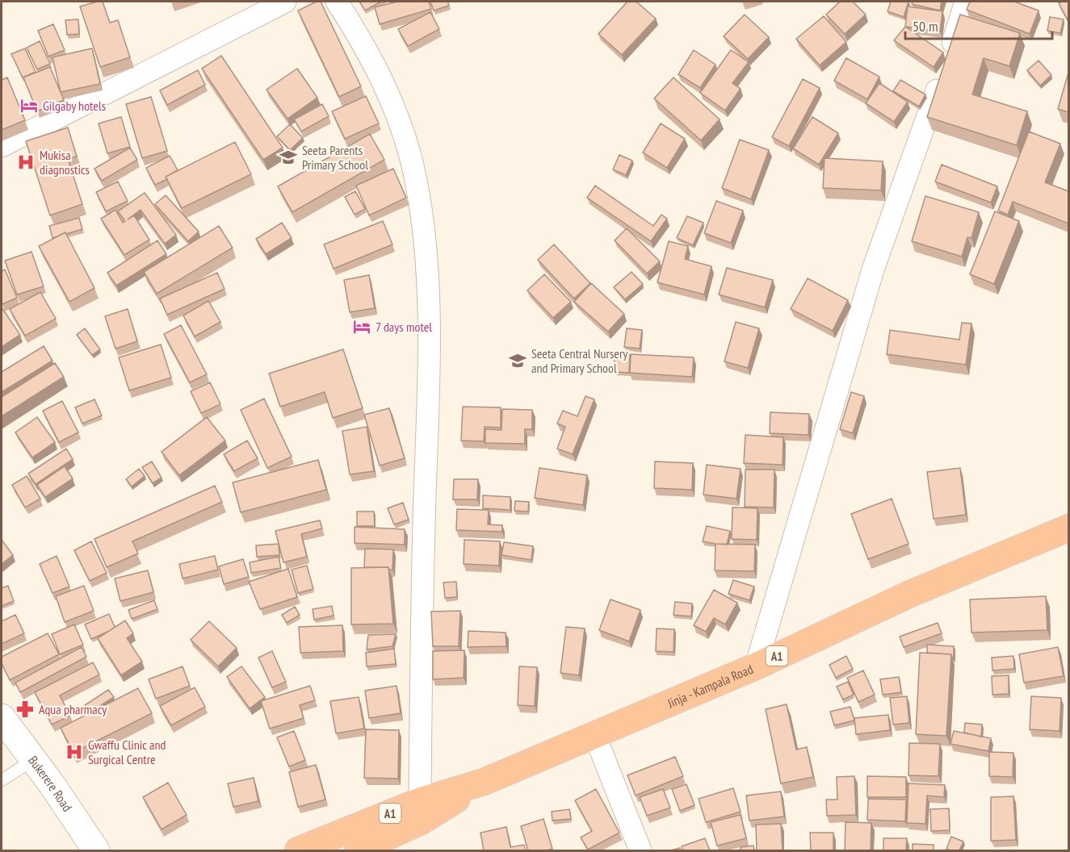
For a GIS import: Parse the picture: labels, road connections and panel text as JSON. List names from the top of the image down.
{
  "streets": {
    "highway": ["A1", "Jinja - Kampala Road"],
    "main road": ["Bukerere Road"]
  },
  "places": {
    "hotel": ["Gilgaby hotels", "7 days motel"],
    "school or university": ["Seeta Parents Primary School", "Seeta Central Nursery and Primary School"],
    "hospital": ["Mukisa diagnostics", "Gwaffu Clinic and Surgical Centre"],
    "pharmacy": ["Aqua pharmacy"]
  },
  "scale_bar": "50 m"
}
